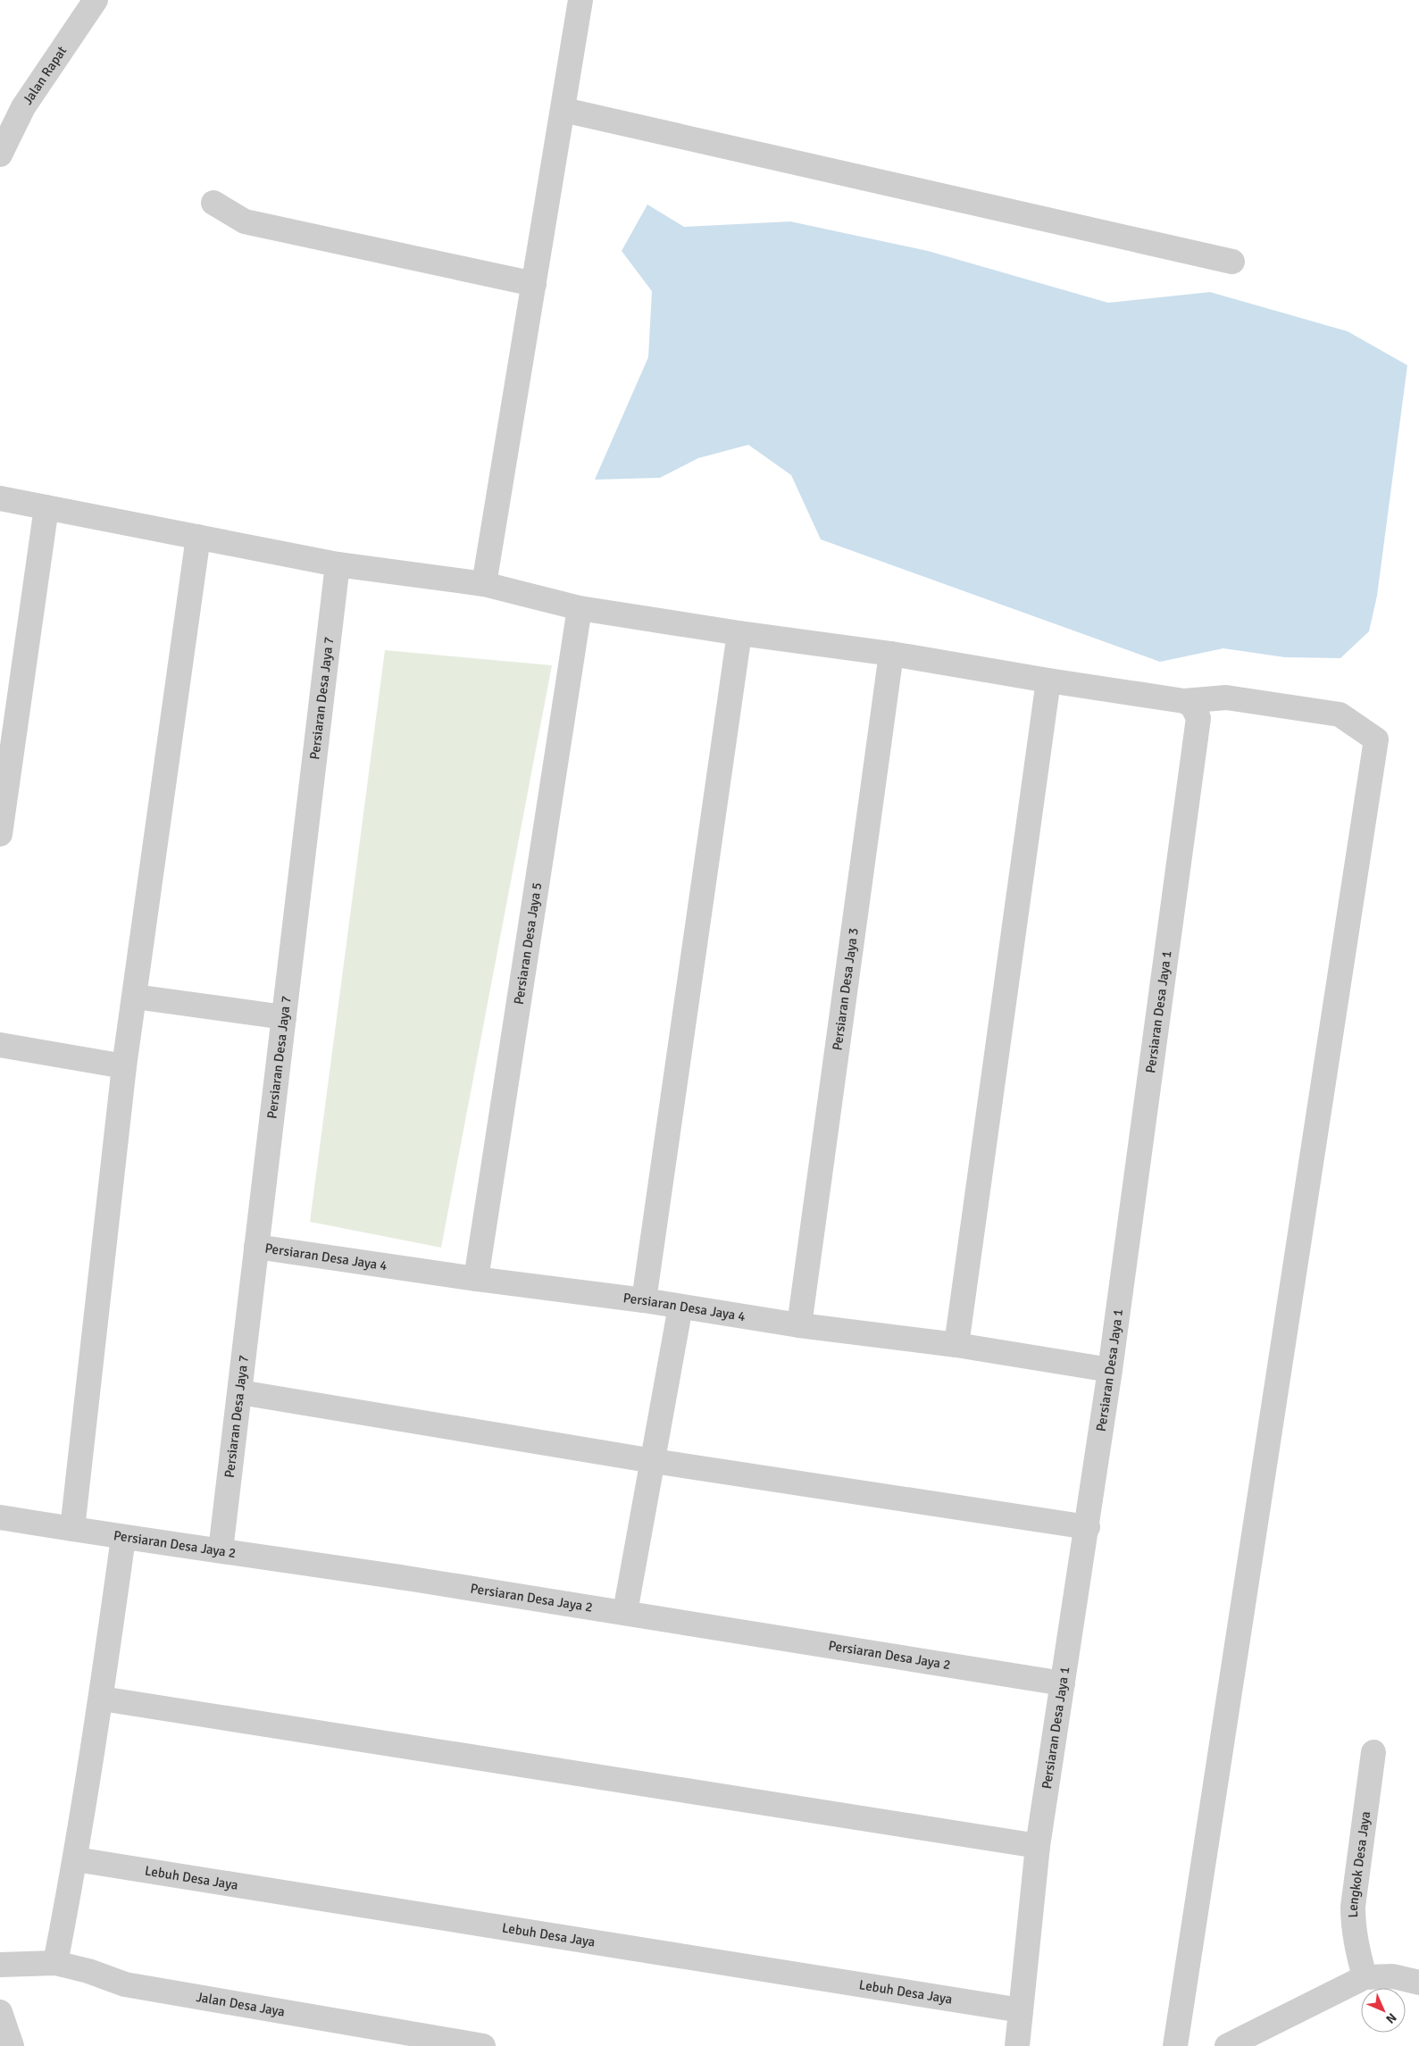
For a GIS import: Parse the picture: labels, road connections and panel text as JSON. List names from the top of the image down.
{
  "streets": {
    "street": [
      "Jalan Rapat",
      "Persiaran Desa Jaya 7",
      "Persiaran Desa Jaya 5",
      "Persiaran Desa Jaya 3",
      "Persiaran Desa Jaya 1",
      "Persiaran Desa Jaya 4",
      "Persiaran Desa Jaya 2",
      "Lengkok Desa Jaya",
      "Lebuh Desa Jaya",
      "Jalan Desa Jaya"
    ]
  },
  "crossings": [
    ["Persiaran Desa Jaya 7", "Persiaran Desa Jaya 4"],
    ["Persiaran Desa Jaya 7", "Persiaran Desa Jaya 2"],
    ["Persiaran Desa Jaya 5", "Persiaran Desa Jaya 4"],
    ["Persiaran Desa Jaya 3", "Persiaran Desa Jaya 4"],
    ["Persiaran Desa Jaya 1", "Persiaran Desa Jaya 4"],
    ["Persiaran Desa Jaya 1", "Persiaran Desa Jaya 2"],
    ["Persiaran Desa Jaya 1", "Lebuh Desa Jaya"]
  ],
  "north": "bottom right"
}
